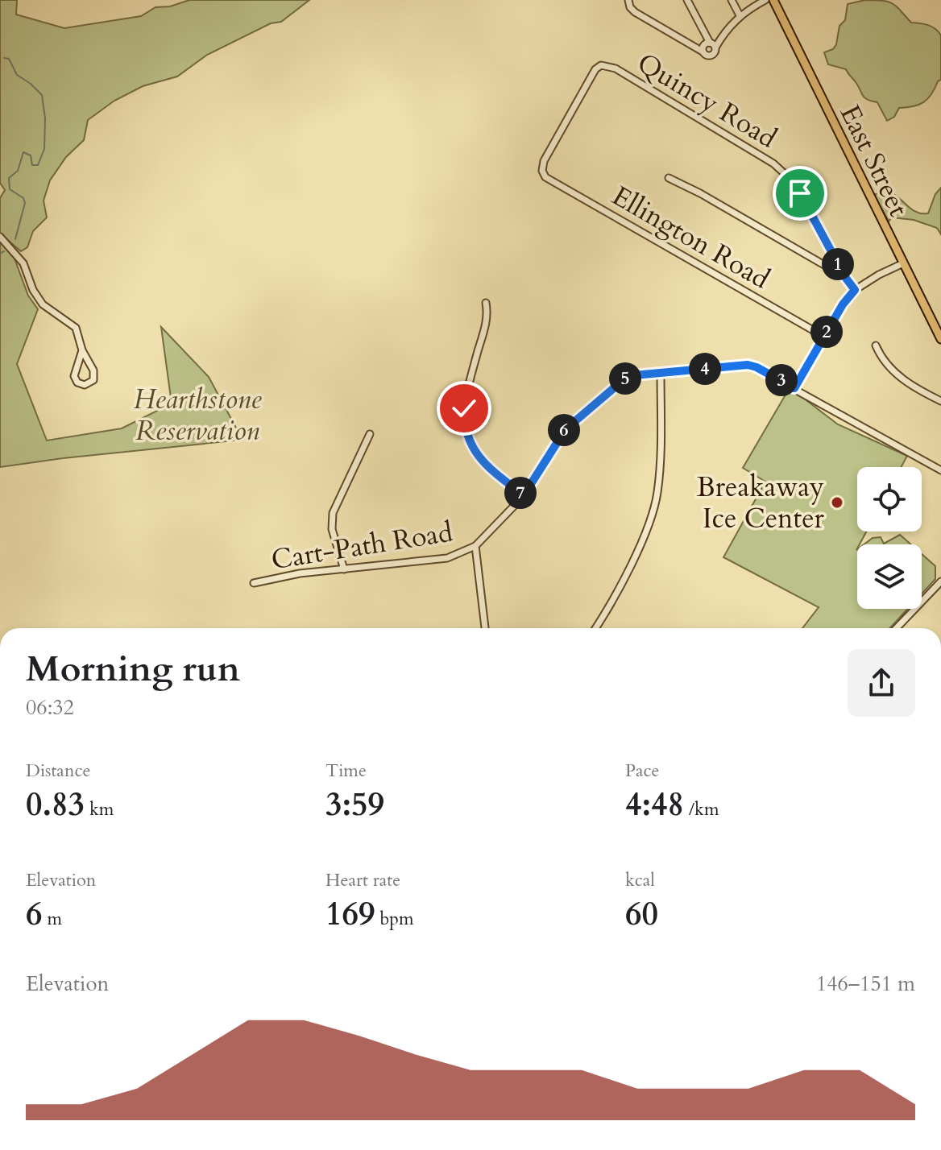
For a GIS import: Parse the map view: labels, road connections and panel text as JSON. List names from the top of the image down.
{
  "streets": {
    "main road": ["East Street"],
    "street": ["Quincy Road", "Ellington Road", "Cart-Path Road"]
  },
  "crossings": [
    ["Quincy Road", "Ellington Road"]
  ],
  "parks": ["Hearthstone Reservation"],
  "places": ["Breakaway Ice Center"],
  "page": {
    "pins": [
      "1",
      "2",
      "4",
      "5",
      "3",
      "6",
      "7"
    ],
    "heading": ["Morning run", "06:32"],
    "stats": [
      ["Distance", "0.83 km"],
      ["Time", "3:59"],
      ["Pace", "4:48 /km"],
      ["Elevation", "6 m"],
      ["Heart rate", "169 bpm"],
      ["kcal", "60"]
    ],
    "chart": ["Elevation", "146–151 m"]
  }
}
